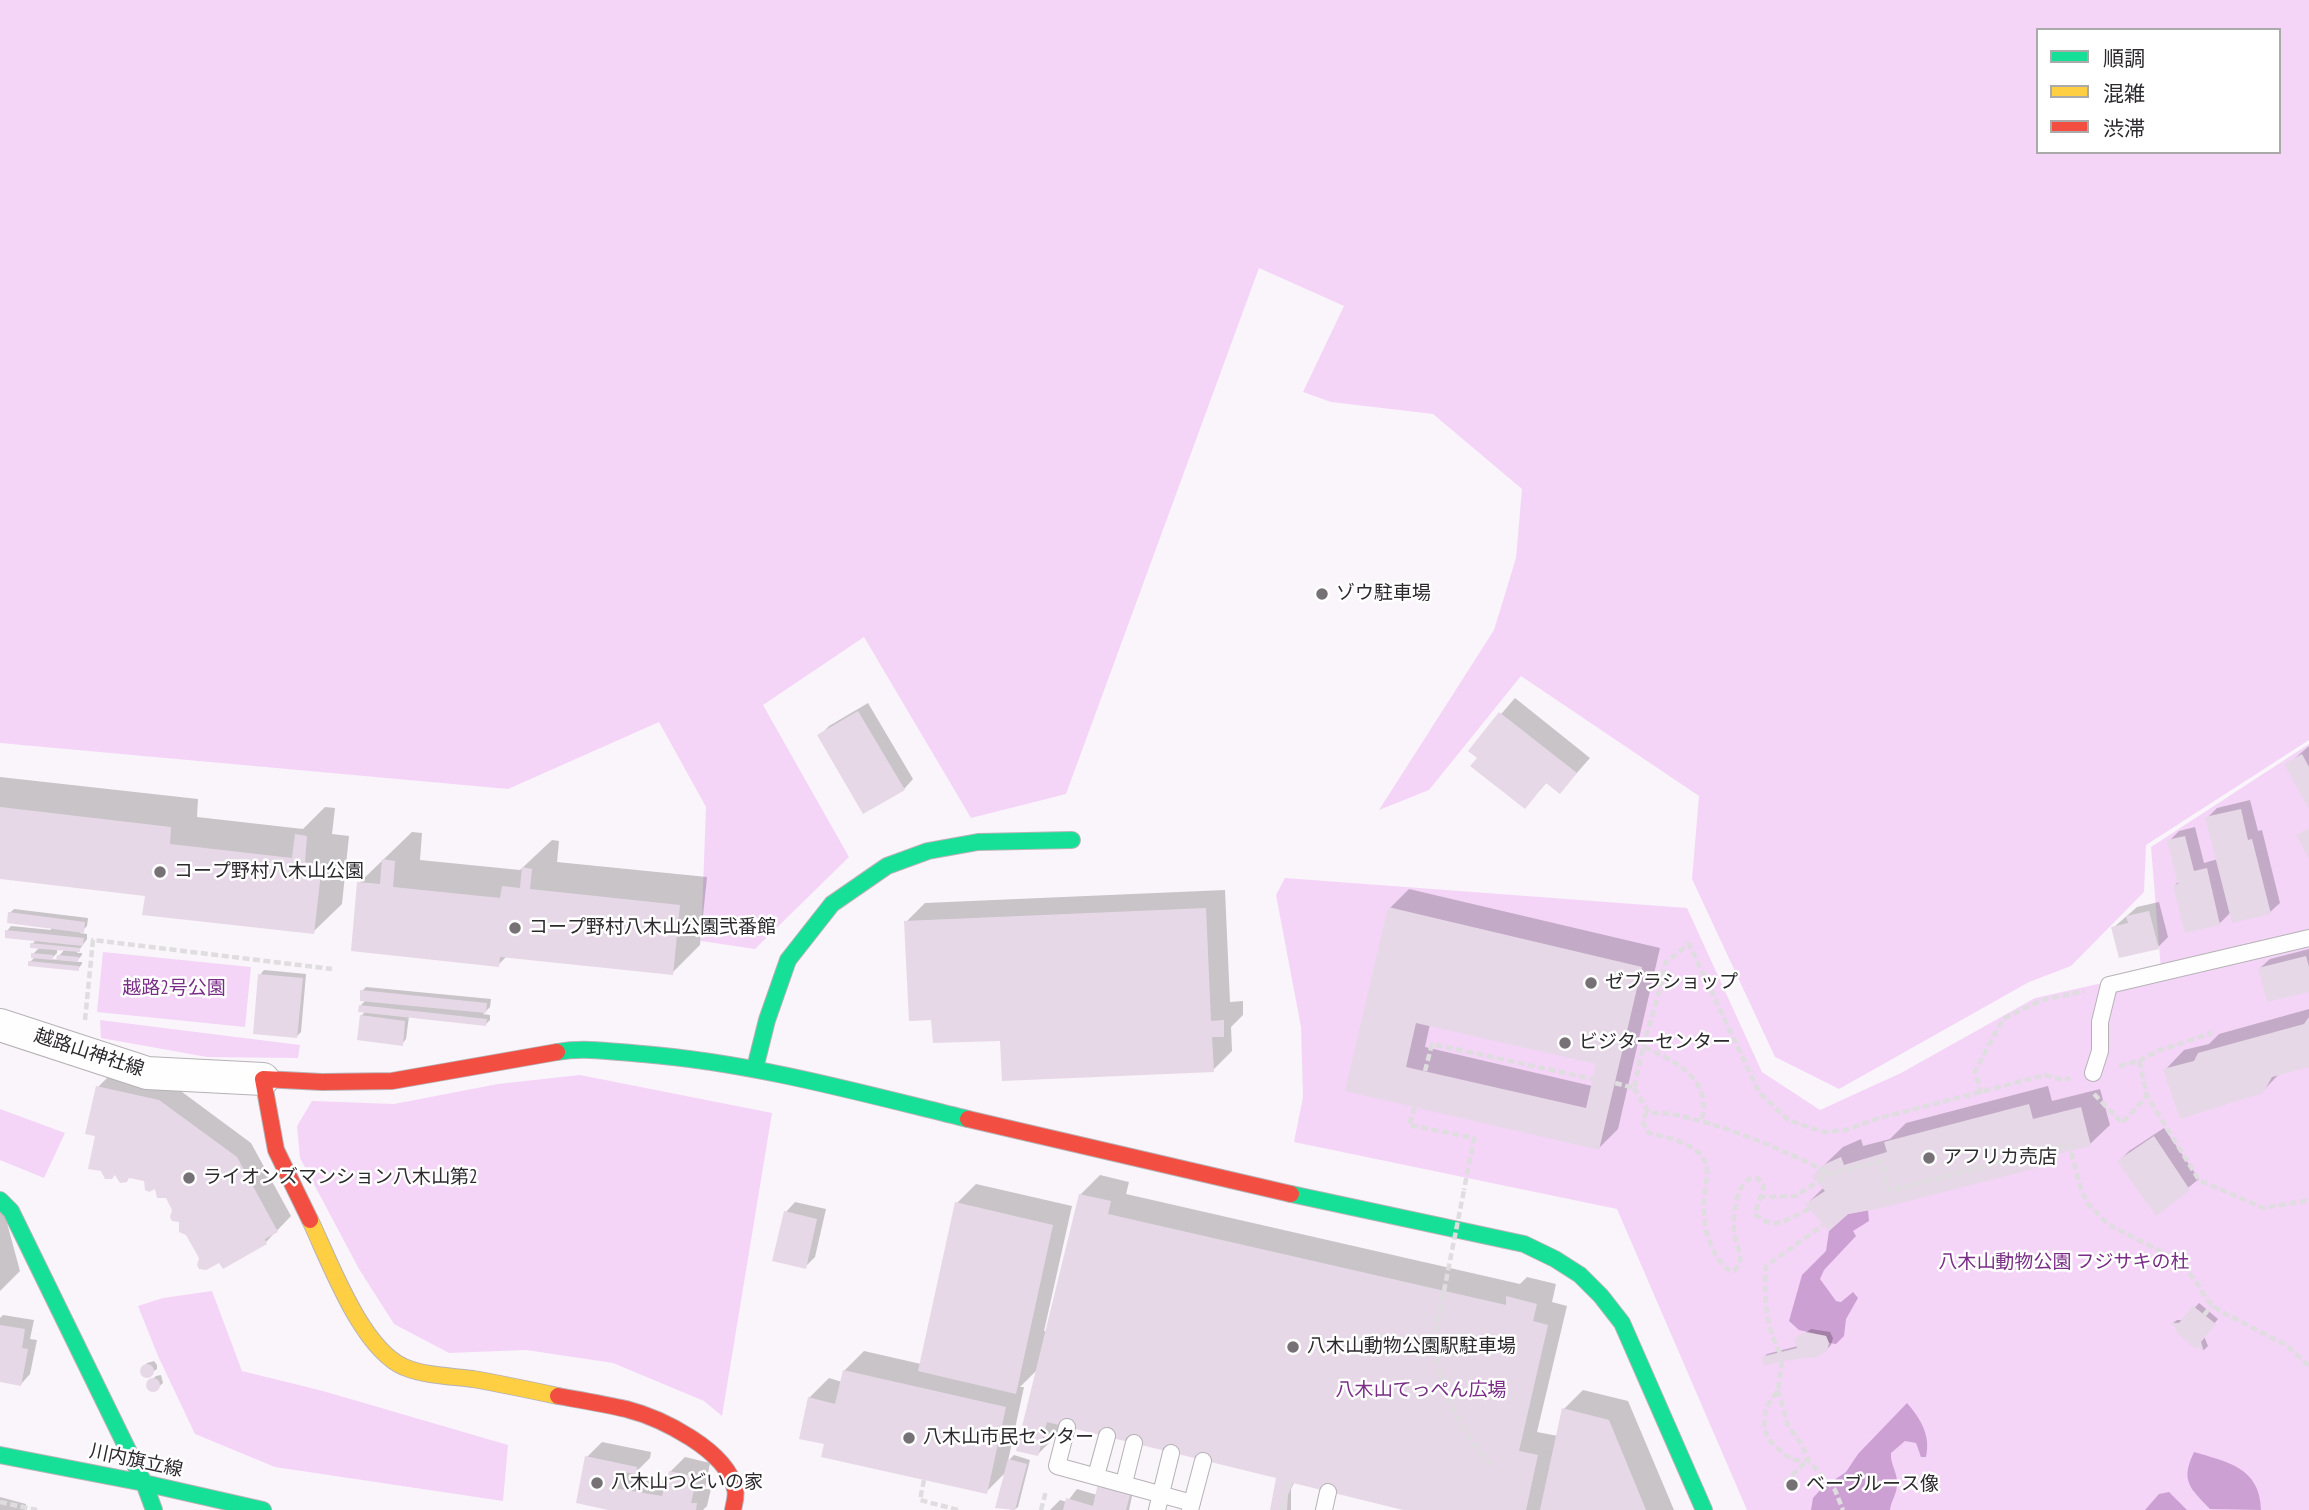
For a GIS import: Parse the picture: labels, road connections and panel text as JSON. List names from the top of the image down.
{
  "streets": {
    "street": ["越路山神社線", "川内旗立線"]
  },
  "parks": ["越路2号公園", "八木山動物公園 フジサキの杜", "八木山てっぺん広場"],
  "places": [
    "ゾウ駐車場",
    "コープ野村八木山公園",
    "コープ野村八木山公園弐番館",
    "ゼブラショップ",
    "ビジターセンター",
    "アフリカ売店",
    "ライオンズマンション八木山第2",
    "八木山動物公園駅駐車場",
    "八木山市民センター",
    "八木山つどいの家",
    "ベーブルース像"
  ],
  "legend": ["順調", "混雑", "渋滞"]
}
